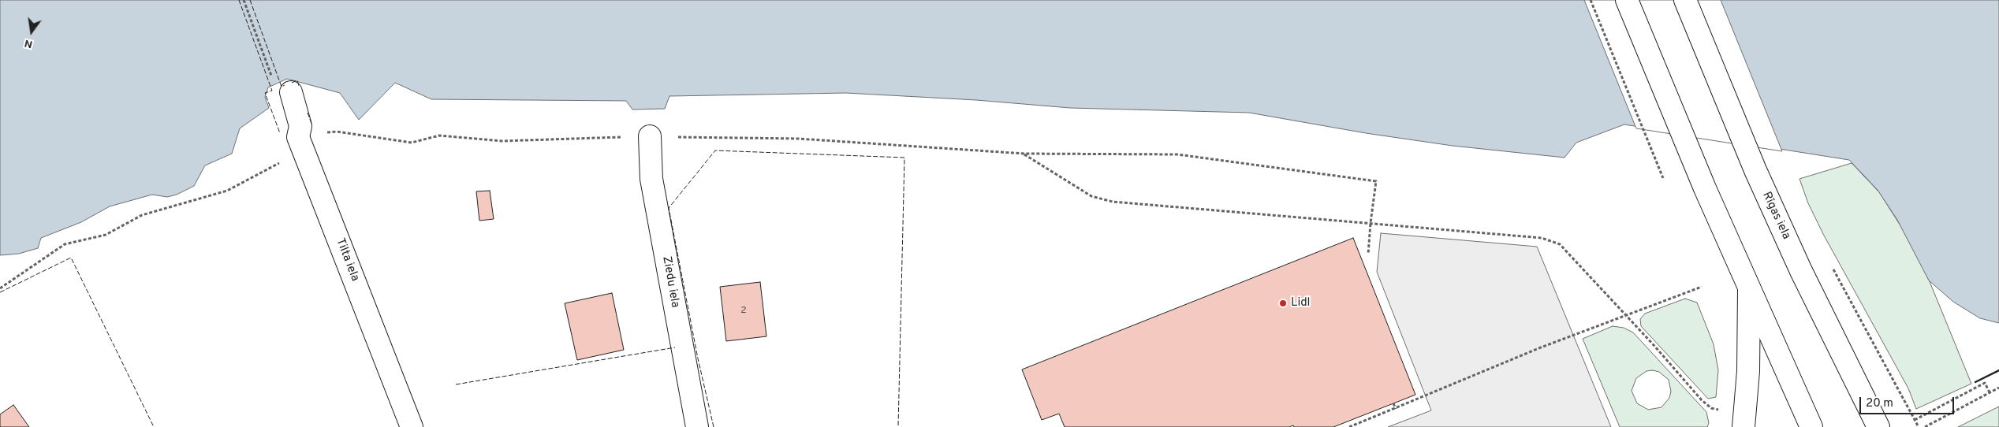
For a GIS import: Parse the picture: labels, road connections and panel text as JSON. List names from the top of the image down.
{
  "streets": {
    "main road": ["Rīgas iela", "Tilta iela", "Ziedu iela"]
  },
  "places": ["Lidl"],
  "house_numbers": ["2"],
  "scale_bar": "20 m",
  "north": "bottom"
}
